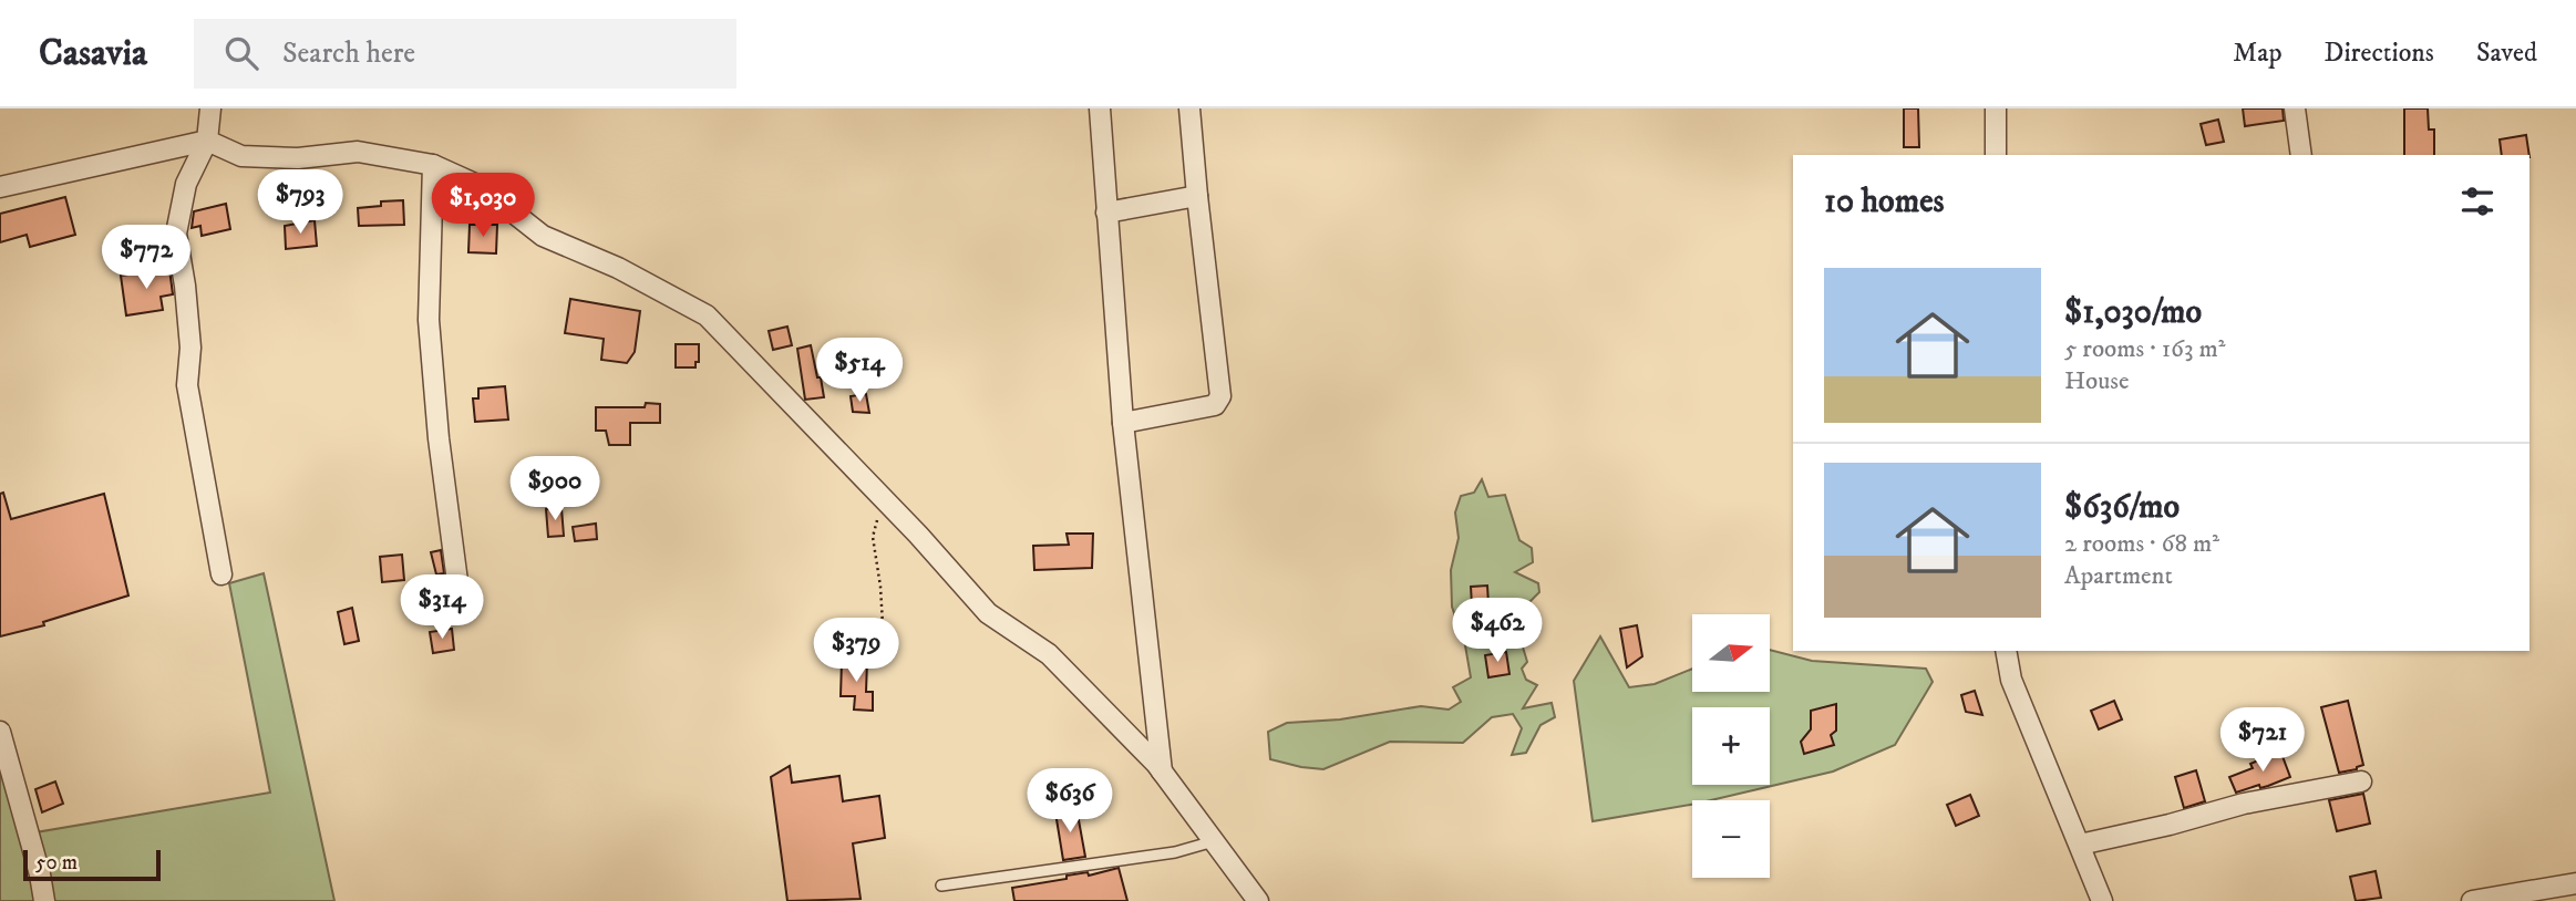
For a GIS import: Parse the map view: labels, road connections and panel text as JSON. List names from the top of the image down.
{
  "scale_bar": "50 m",
  "north": "right",
  "page": {
    "header": "Casavia",
    "search": "Search here",
    "nav": ["Map", "Directions", "Saved"],
    "heading": "10 homes",
    "price": [
      "$793",
      "$1,030",
      "$772",
      "$514",
      "$900",
      "$314",
      "$462",
      "$379",
      "$721",
      "$636"
    ],
    "list": [
      {
        "name": "$1,030/mo",
        "note": "5 rooms · 163 m² · House"
      },
      {
        "name": "$636/mo",
        "note": "2 rooms · 68 m² · Apartment"
      }
    ],
    "map_buttons": ["+", "−"],
    "scale": "50 m"
  }
}
